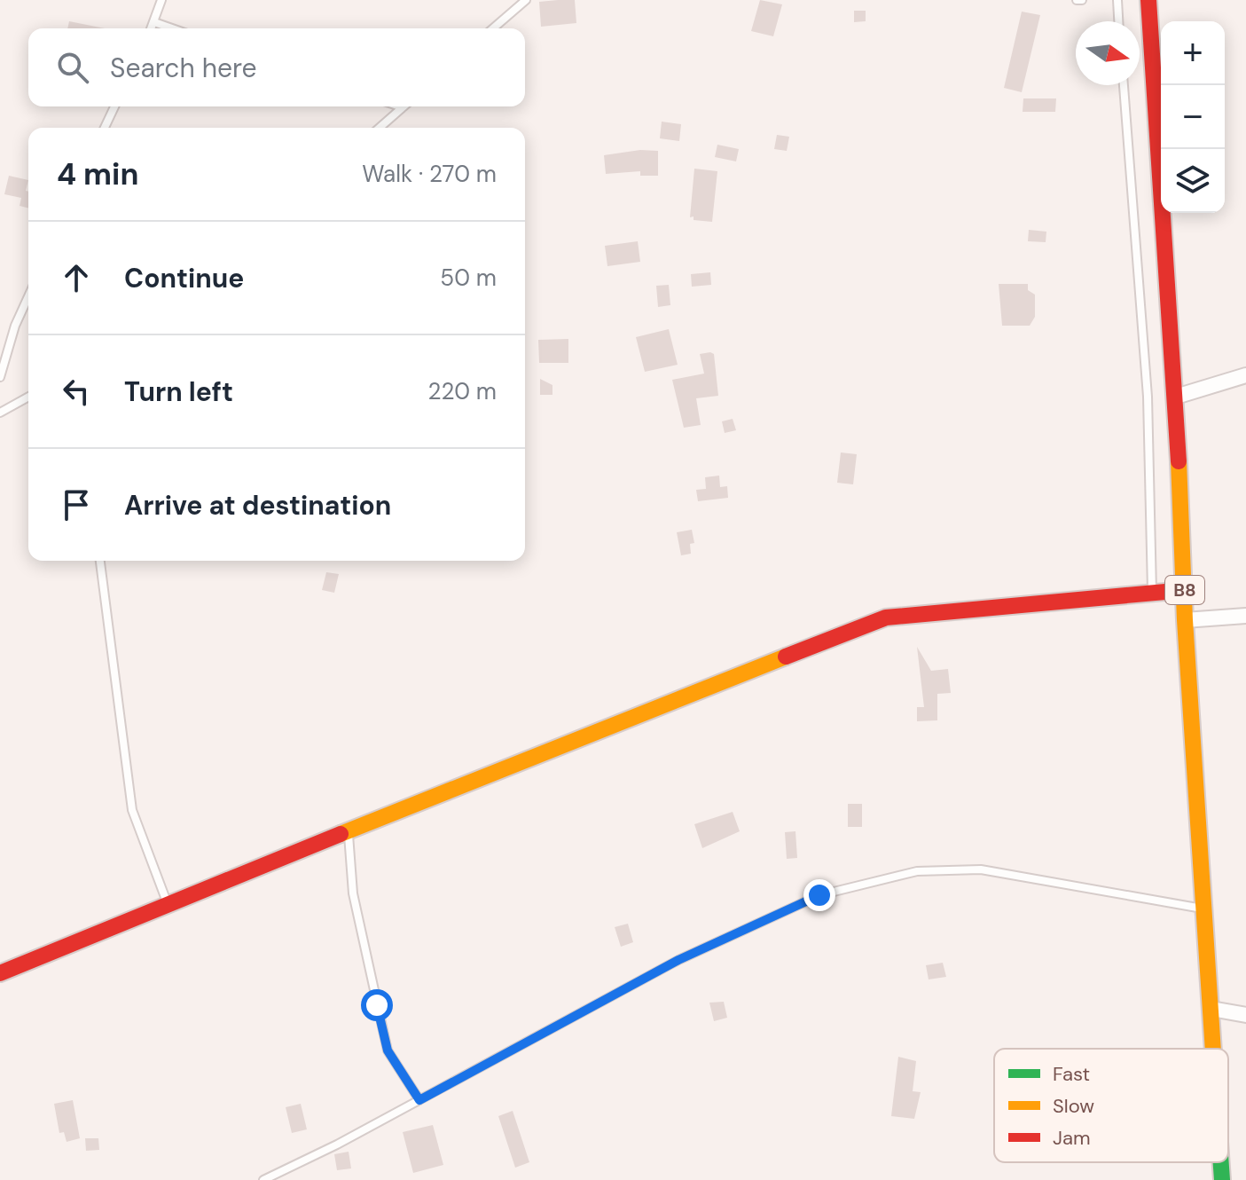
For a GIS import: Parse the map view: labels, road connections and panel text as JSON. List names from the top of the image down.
{
  "streets": {
    "main road": ["B8"]
  },
  "legend": ["Fast", "Slow", "Jam"],
  "north": "right",
  "page": {
    "map_buttons": ["+", "−"],
    "search": "Search here",
    "heading": ["4 min", "Walk · 270 m"],
    "list": [
      ["Continue", "50 m"],
      ["Turn left", "220 m"],
      "Arrive at destination"
    ]
  }
}
